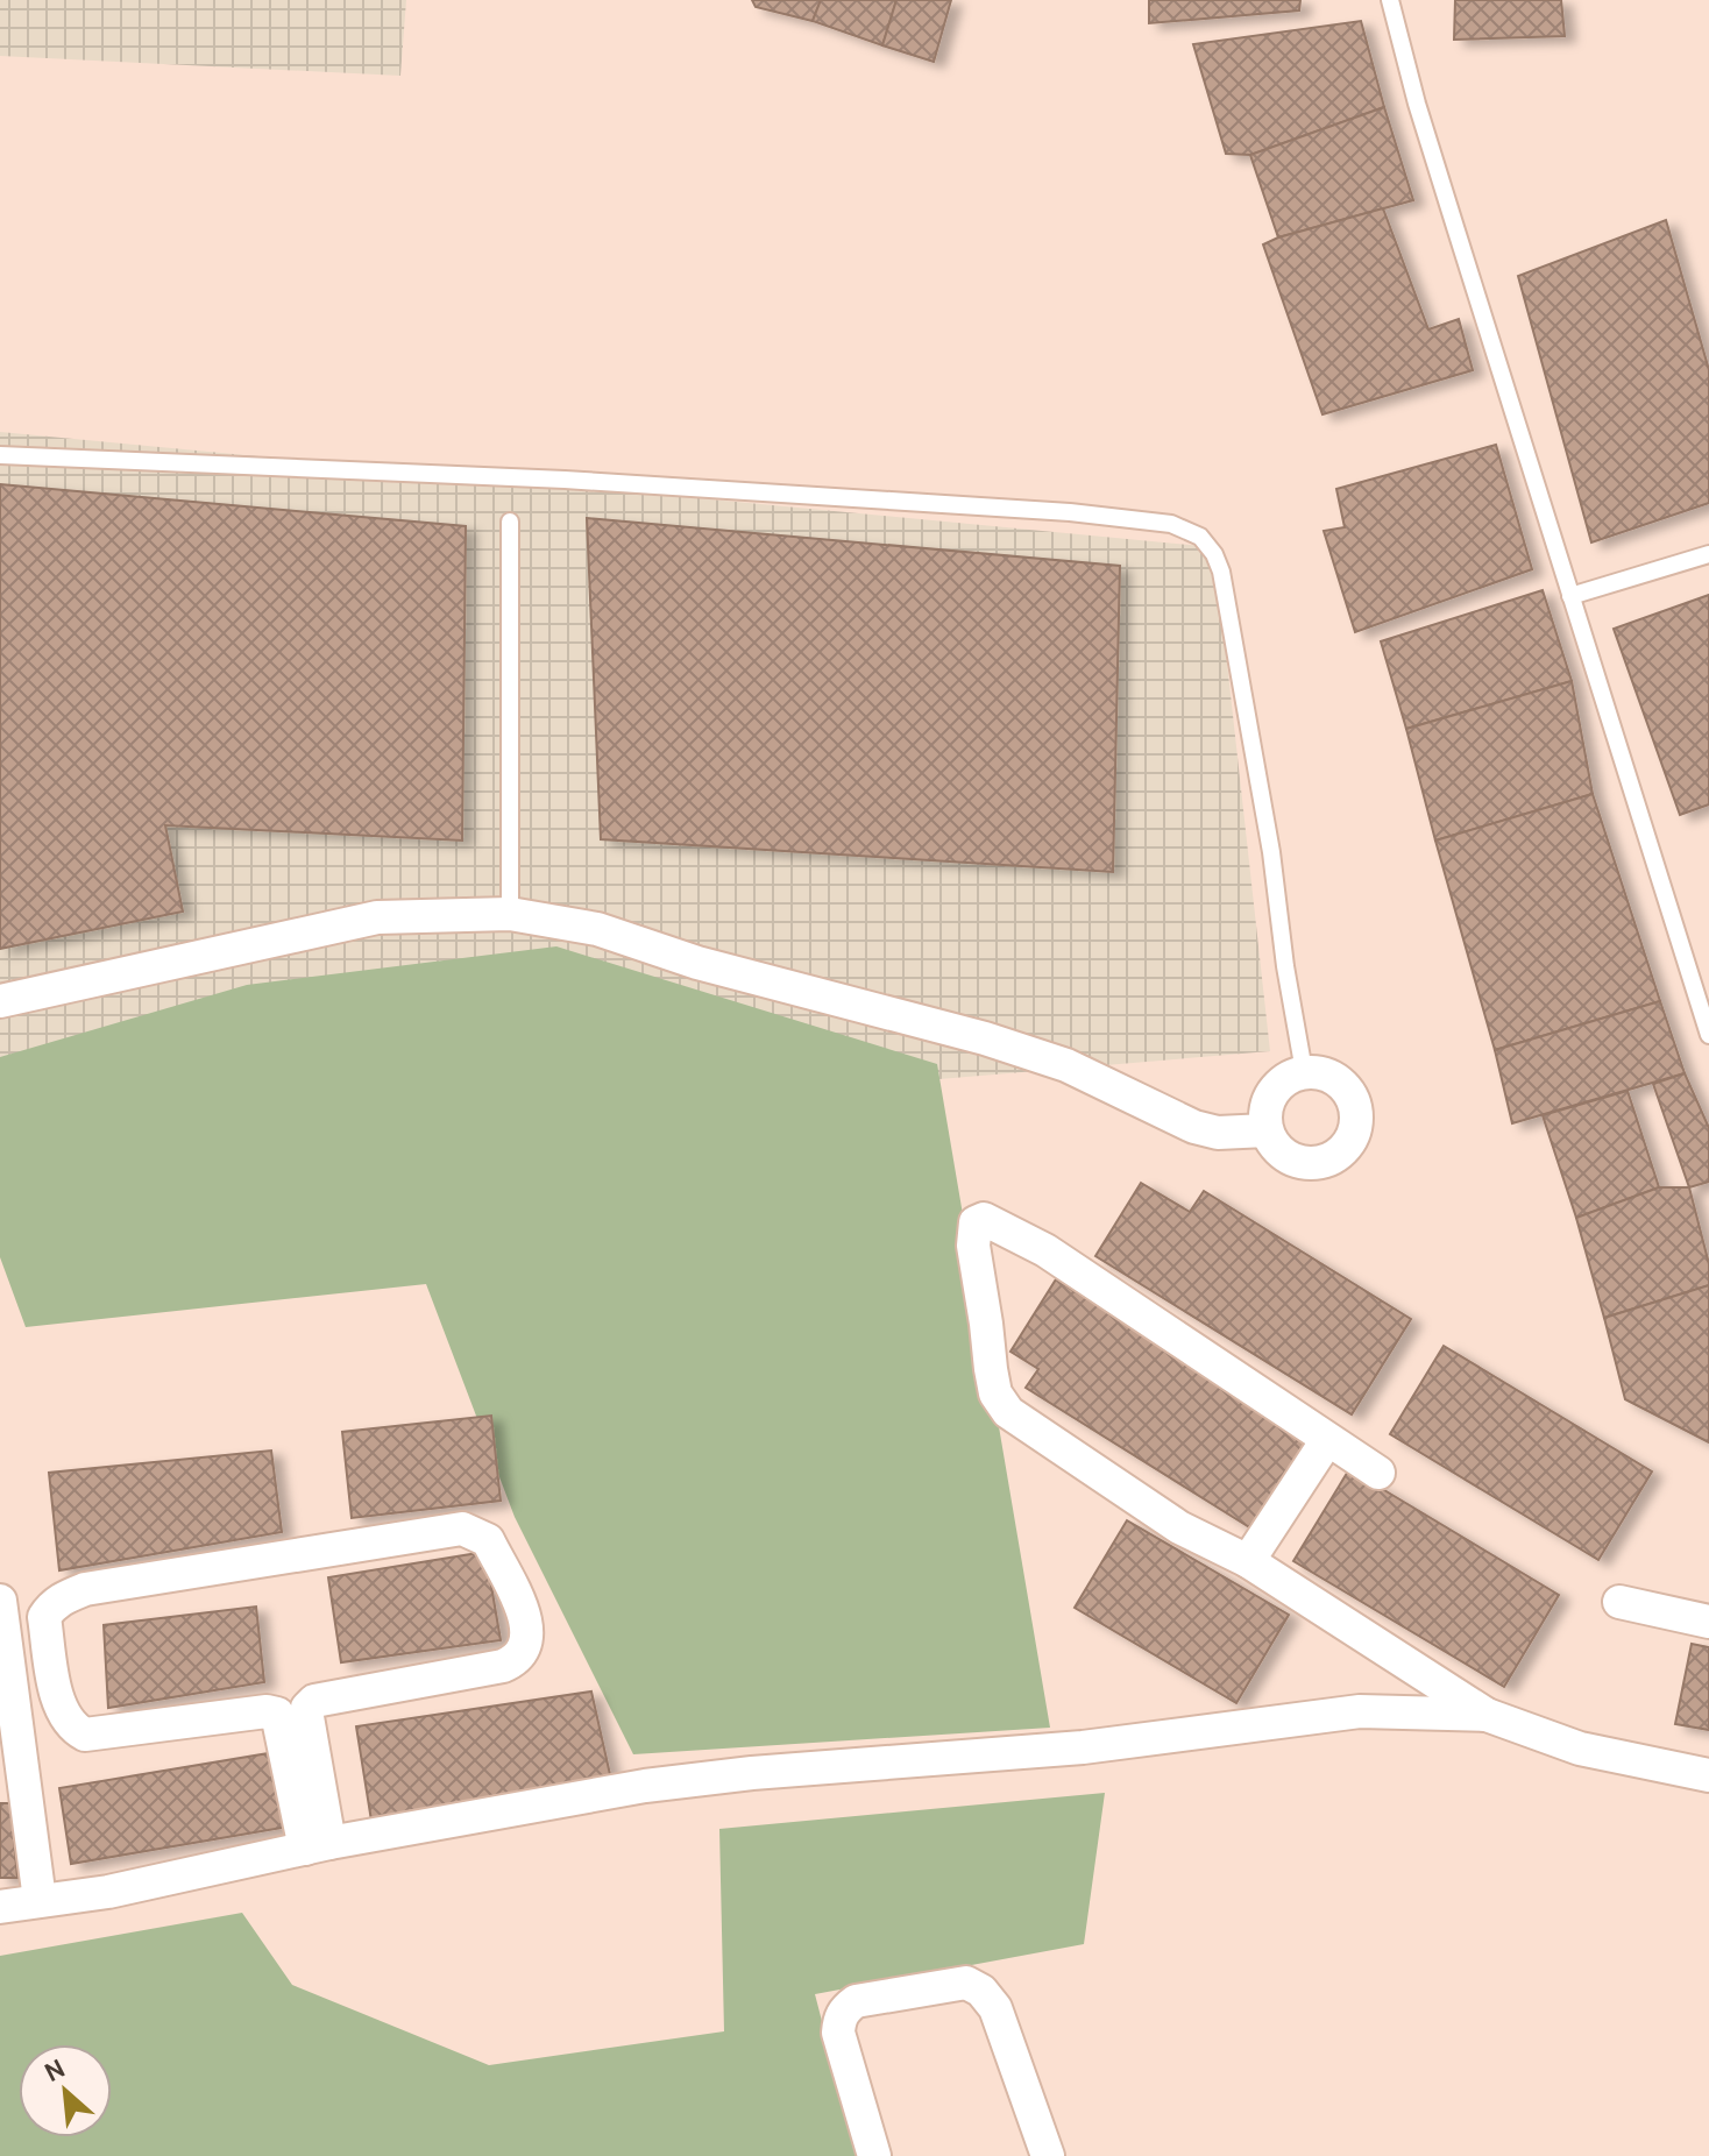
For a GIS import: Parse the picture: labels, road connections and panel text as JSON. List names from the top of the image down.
{
  "north": "top left"
}
